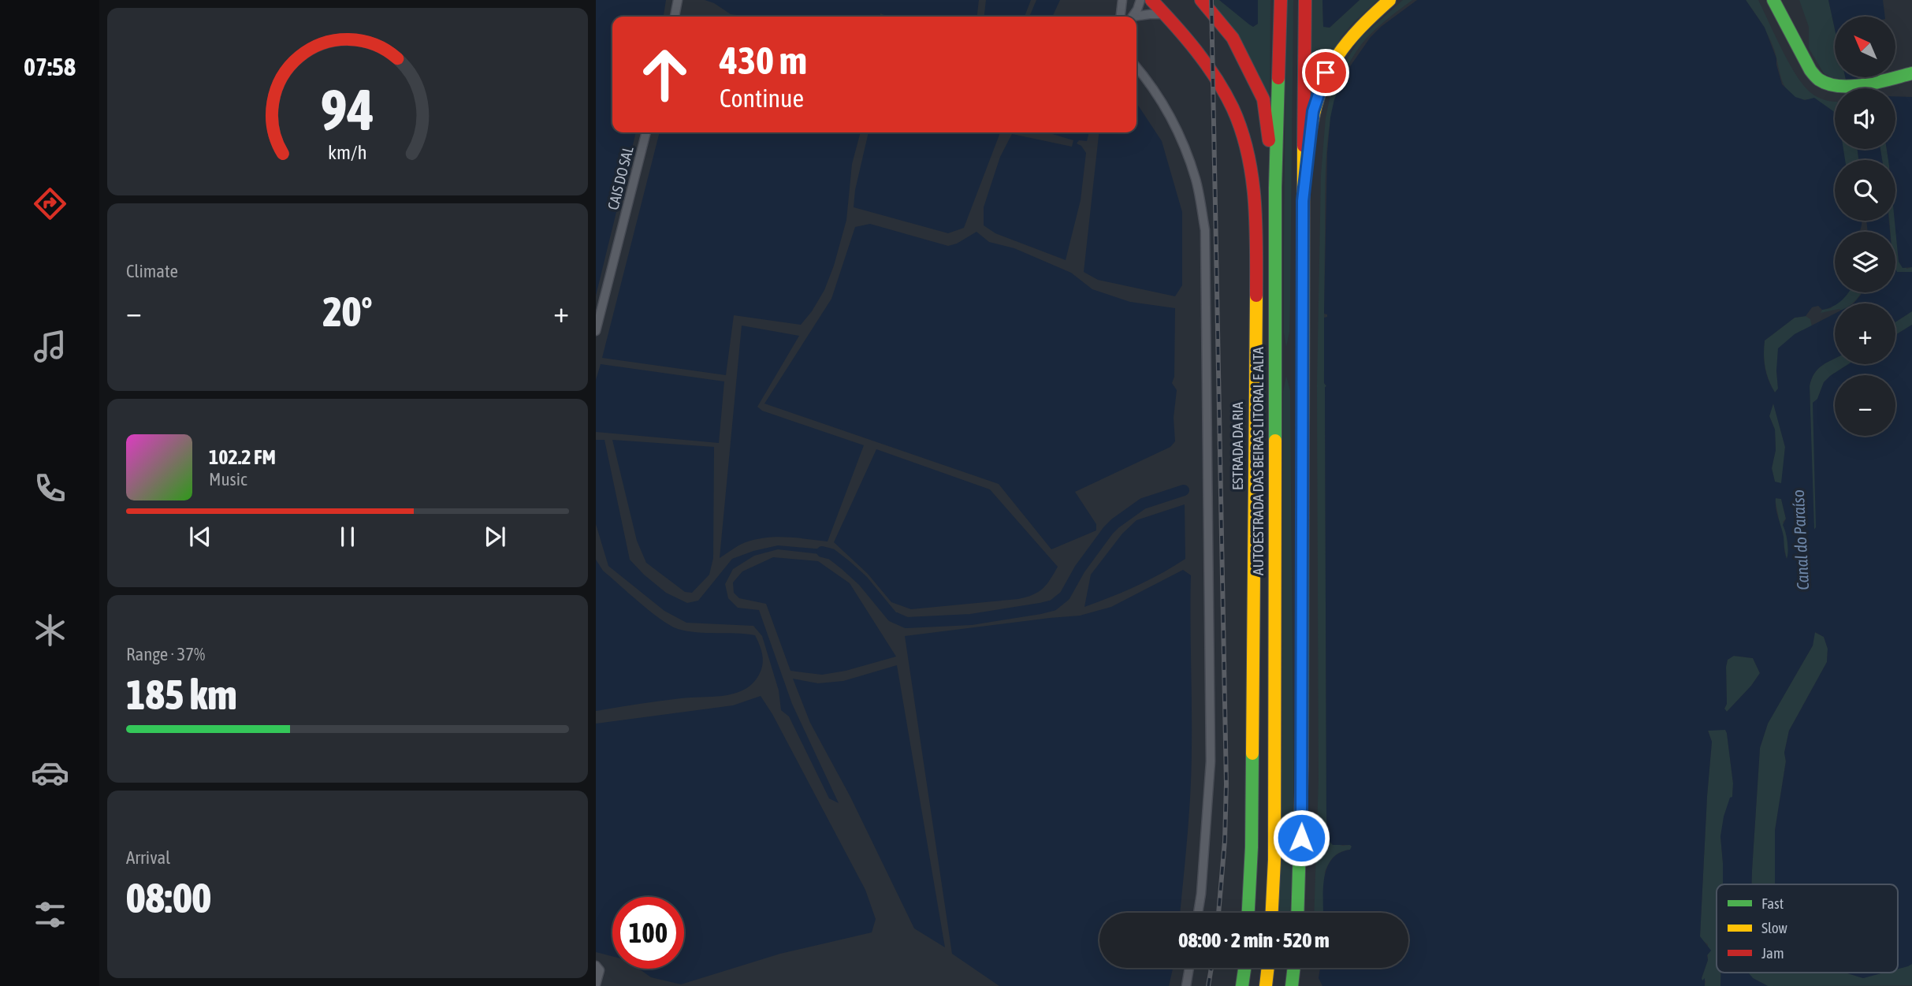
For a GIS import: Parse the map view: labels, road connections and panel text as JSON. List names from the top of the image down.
{
  "streets": {
    "main road": ["ESTRADA DA RIA", "AUTOESTRADA DAS BEIRAS LITORAL E ALTA"],
    "street": ["CAIS DO SAL"]
  },
  "water": ["Canal do Paraíso"],
  "legend": ["Fast", "Slow", "Jam"],
  "north": "top left",
  "page": {
    "tabs": "07:58",
    "map_buttons": ["+", "−"],
    "turn": ["430 m", "Continue"],
    "tile": [
      "Climate",
      ["Range · 37%", "185 km"],
      ["Arrival", "08:00"]
    ],
    "heat": ["−", "20°", "+"],
    "song": ["102.2 FM", "Music"],
    "limit": "100",
    "trip": "08:00 · 2 min · 520 m",
    "gauge": ["94", "km/h"]
  }
}
